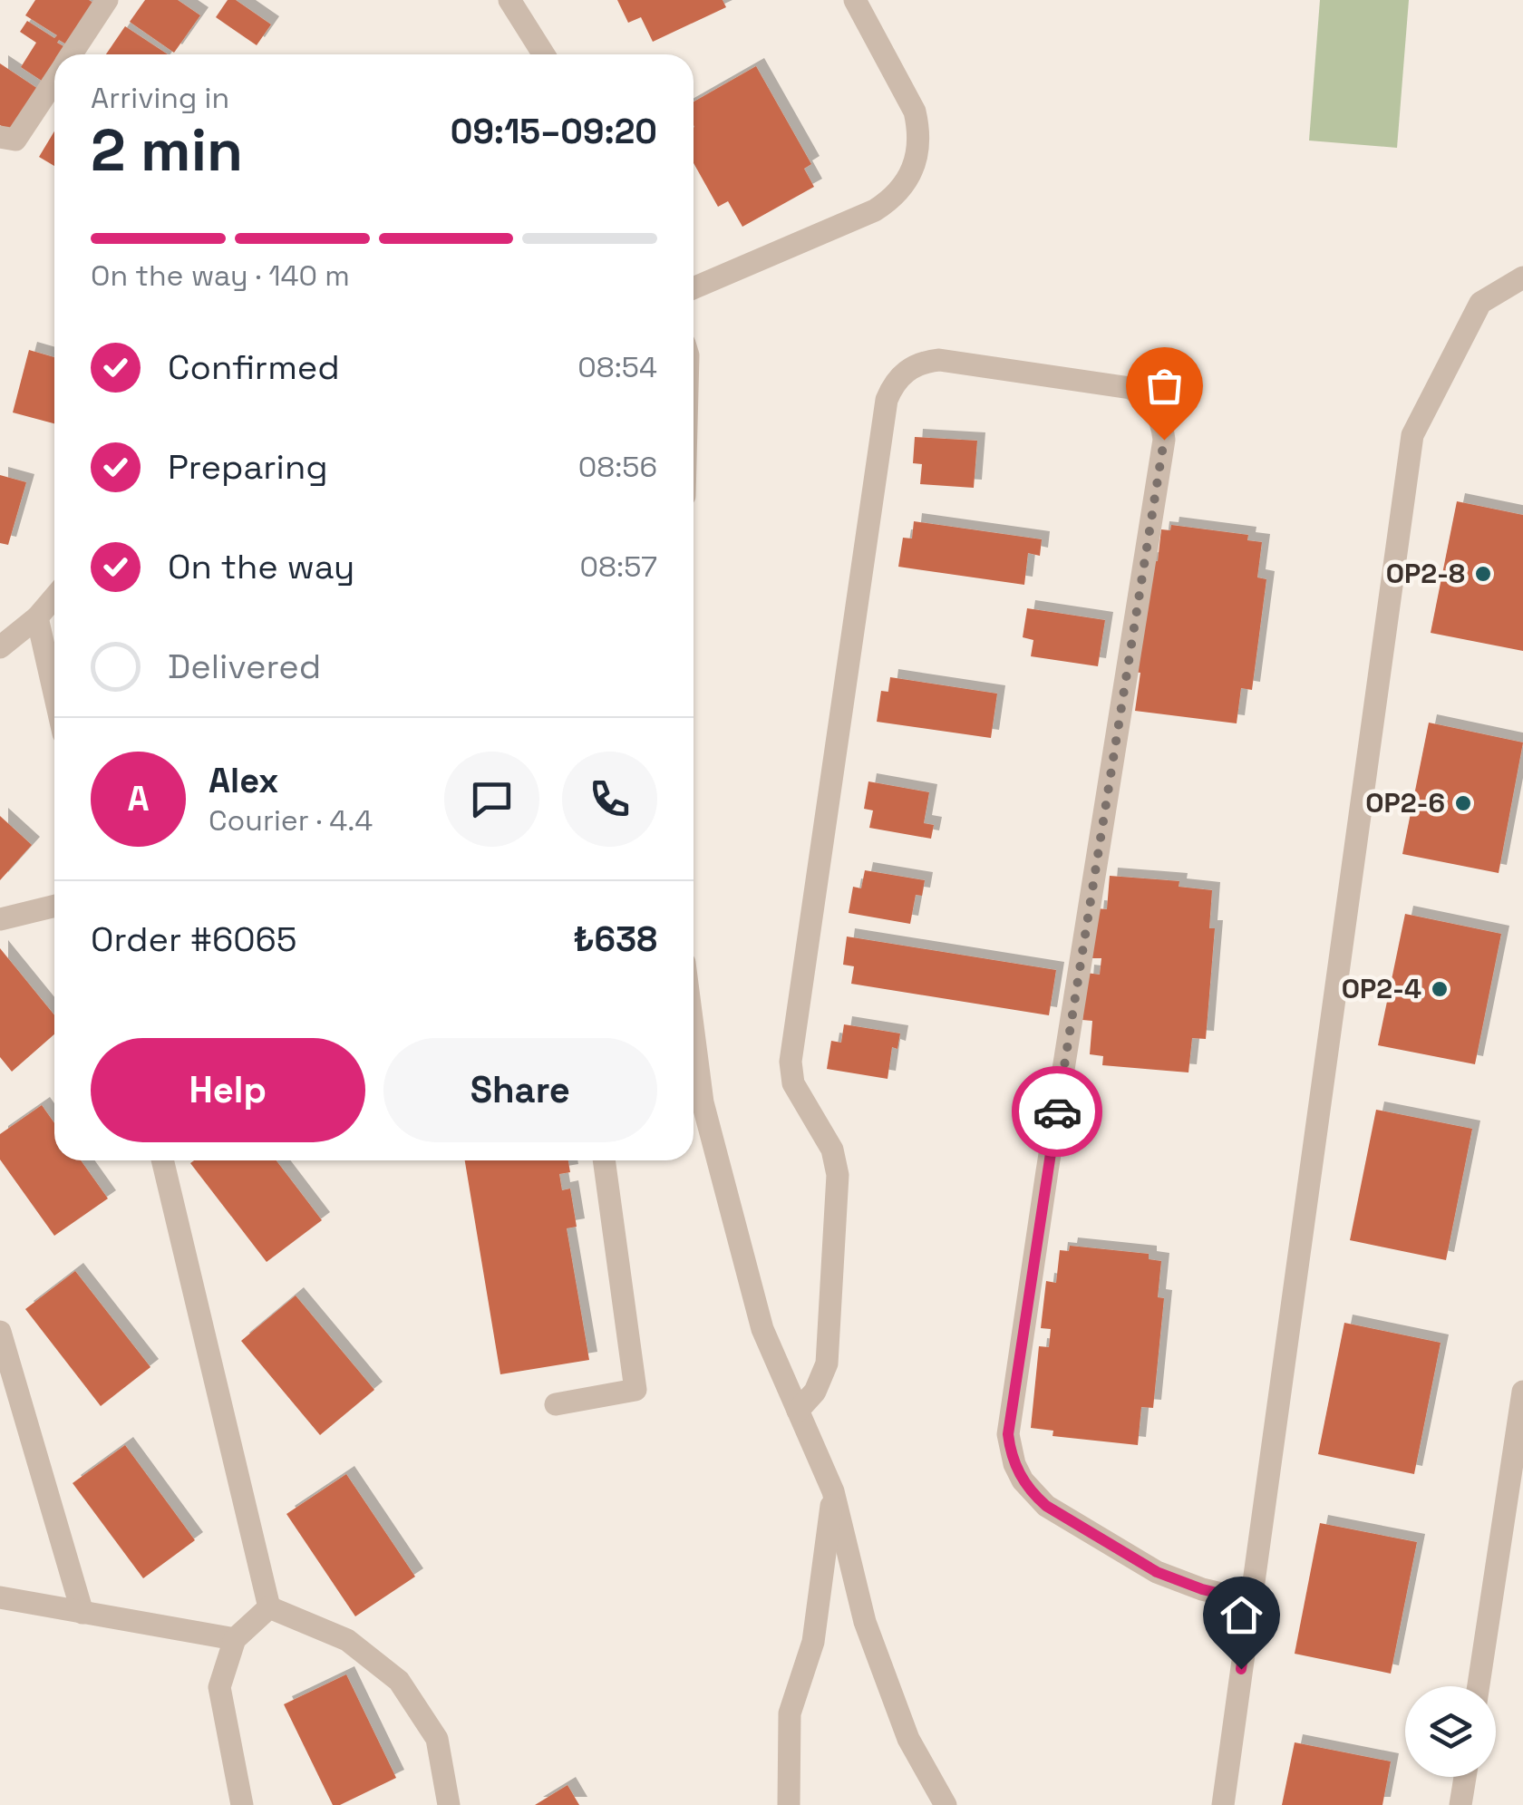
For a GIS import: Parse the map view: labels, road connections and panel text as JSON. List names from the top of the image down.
{
  "places": ["OP2-8", "OP2-6", "OP2-4"],
  "page": {
    "heading": ["2 min", "Arriving in", "09:15–09:20"],
    "panel": [
      "Alex",
      "Courier · 4.4",
      "Order #6065",
      "₺638"
    ],
    "bar": "On the way · 140 m",
    "list": [
      ["Confirmed", "08:54"],
      ["Preparing", "08:56"],
      ["On the way", "08:57"],
      "Delivered"
    ],
    "round": "A",
    "buttons": ["Help", "Share"]
  }
}
